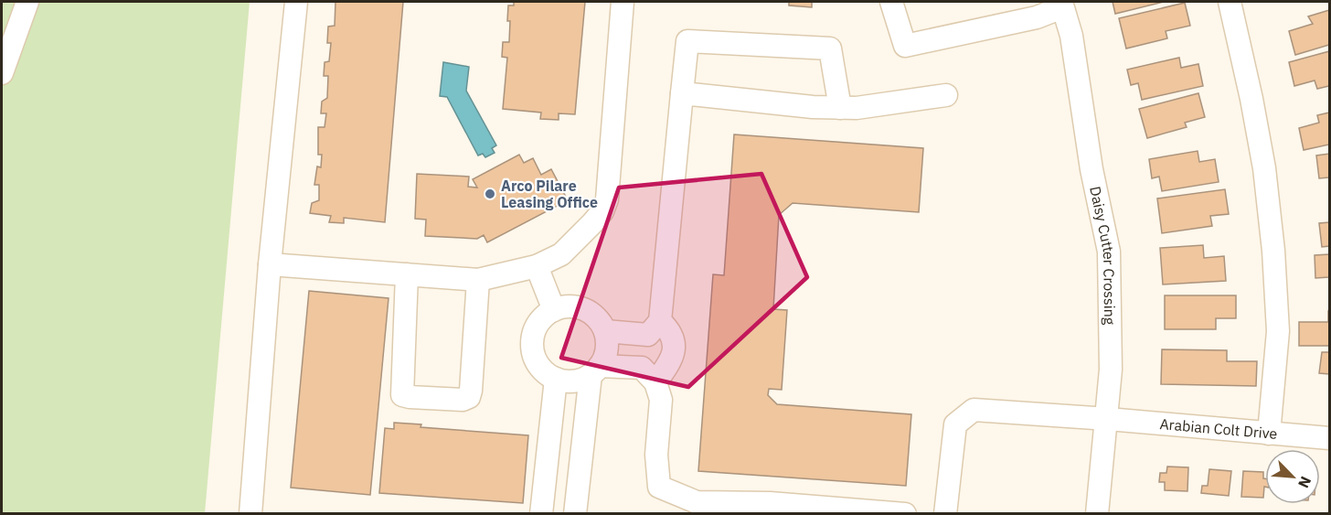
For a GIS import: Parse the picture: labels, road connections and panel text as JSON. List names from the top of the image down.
{
  "streets": {
    "street": ["Daisy Cutter Crossing", "Arabian Colt Drive"]
  },
  "crossings": [
    ["Daisy Cutter Crossing", "Arabian Colt Drive"]
  ],
  "places": ["Arco Pilare Leasing Office"],
  "north": "bottom right"
}
